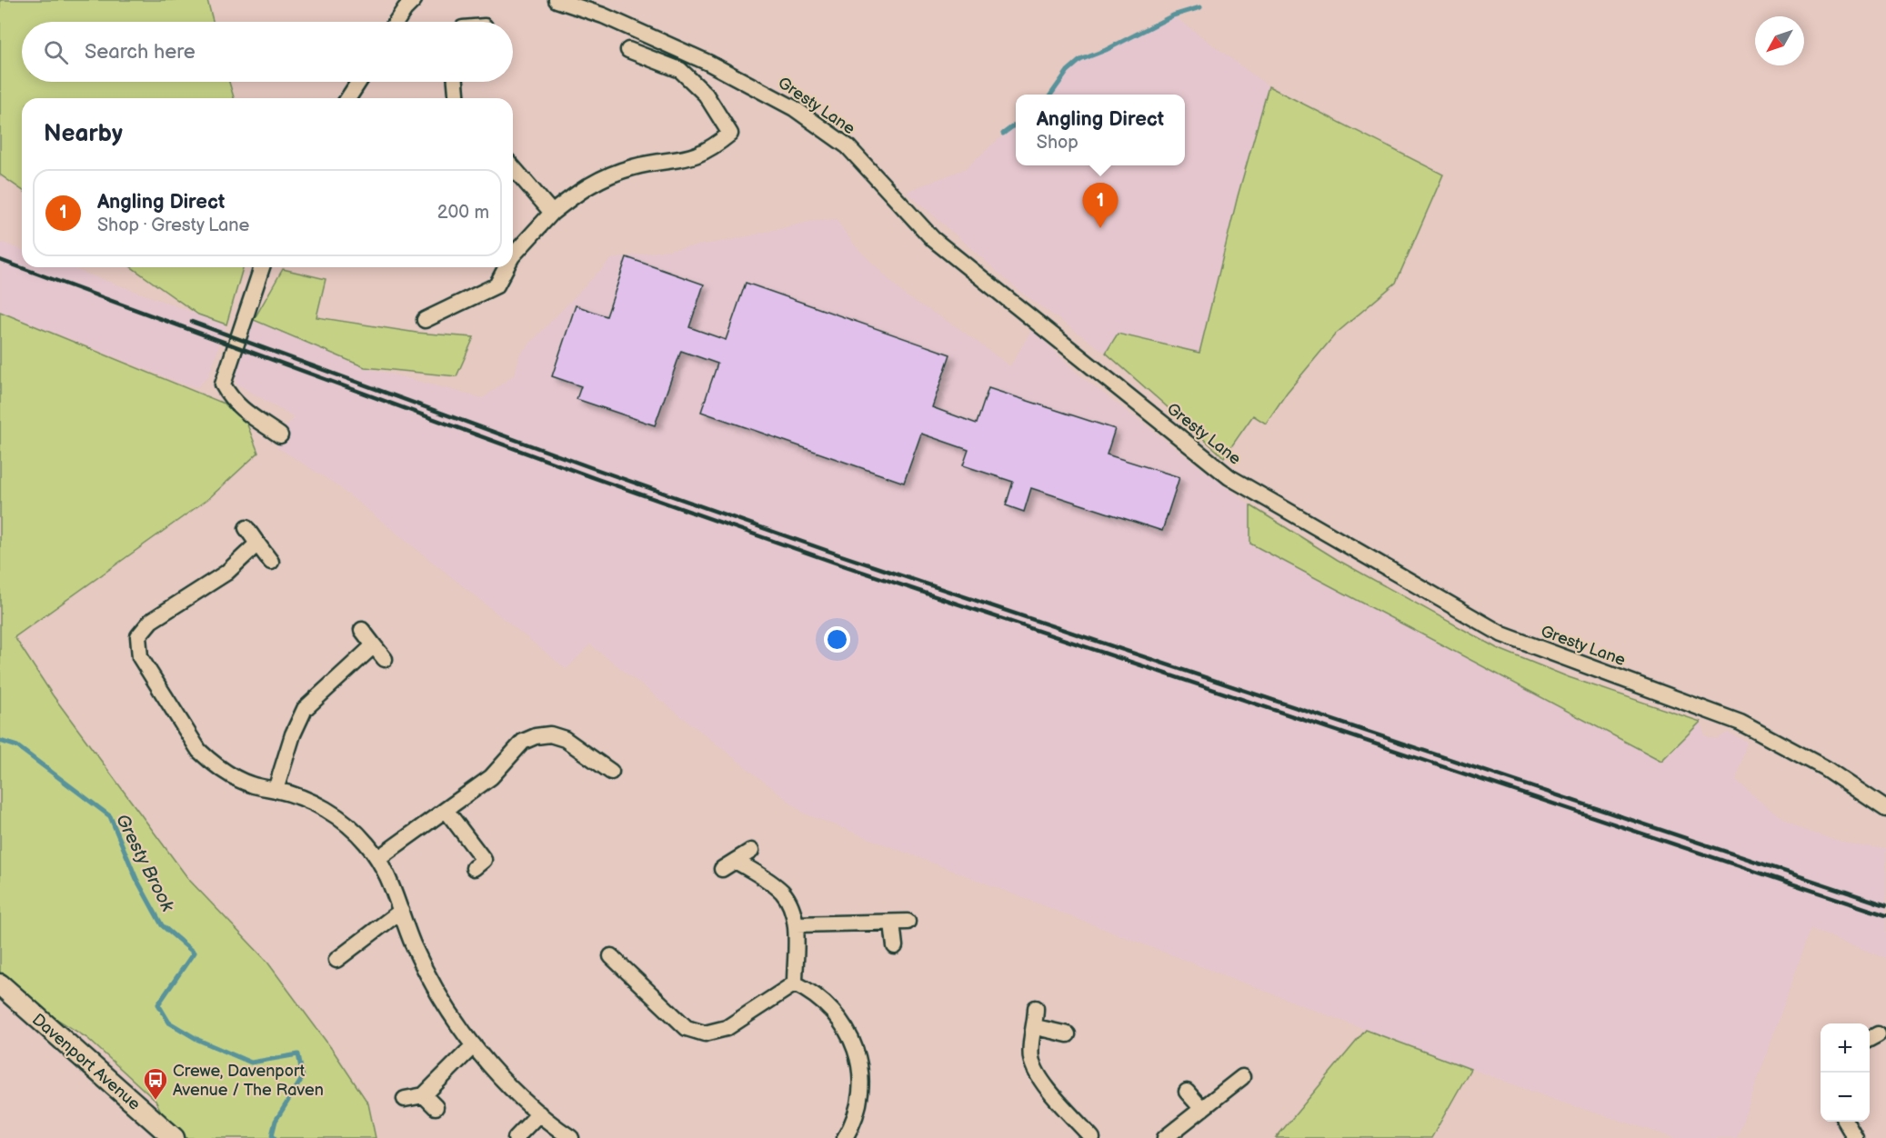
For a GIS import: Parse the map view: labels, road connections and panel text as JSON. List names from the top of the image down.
{
  "streets": {
    "street": ["Gresty Lane", "Davenport Avenue"]
  },
  "water": ["Gresty Brook"],
  "places": {
    "bus stop": ["Crewe, Davenport Avenue / The Raven"]
  },
  "north": "bottom left",
  "page": {
    "search": "Search here",
    "popup": ["Angling Direct", "Shop"],
    "heading": "Nearby",
    "list": [
      {
        "mark": "1",
        "name": "Angling Direct",
        "note": "Shop · Gresty Lane",
        "value": "200 m"
      }
    ],
    "pins": "1",
    "map_buttons": ["+", "−"]
  }
}
